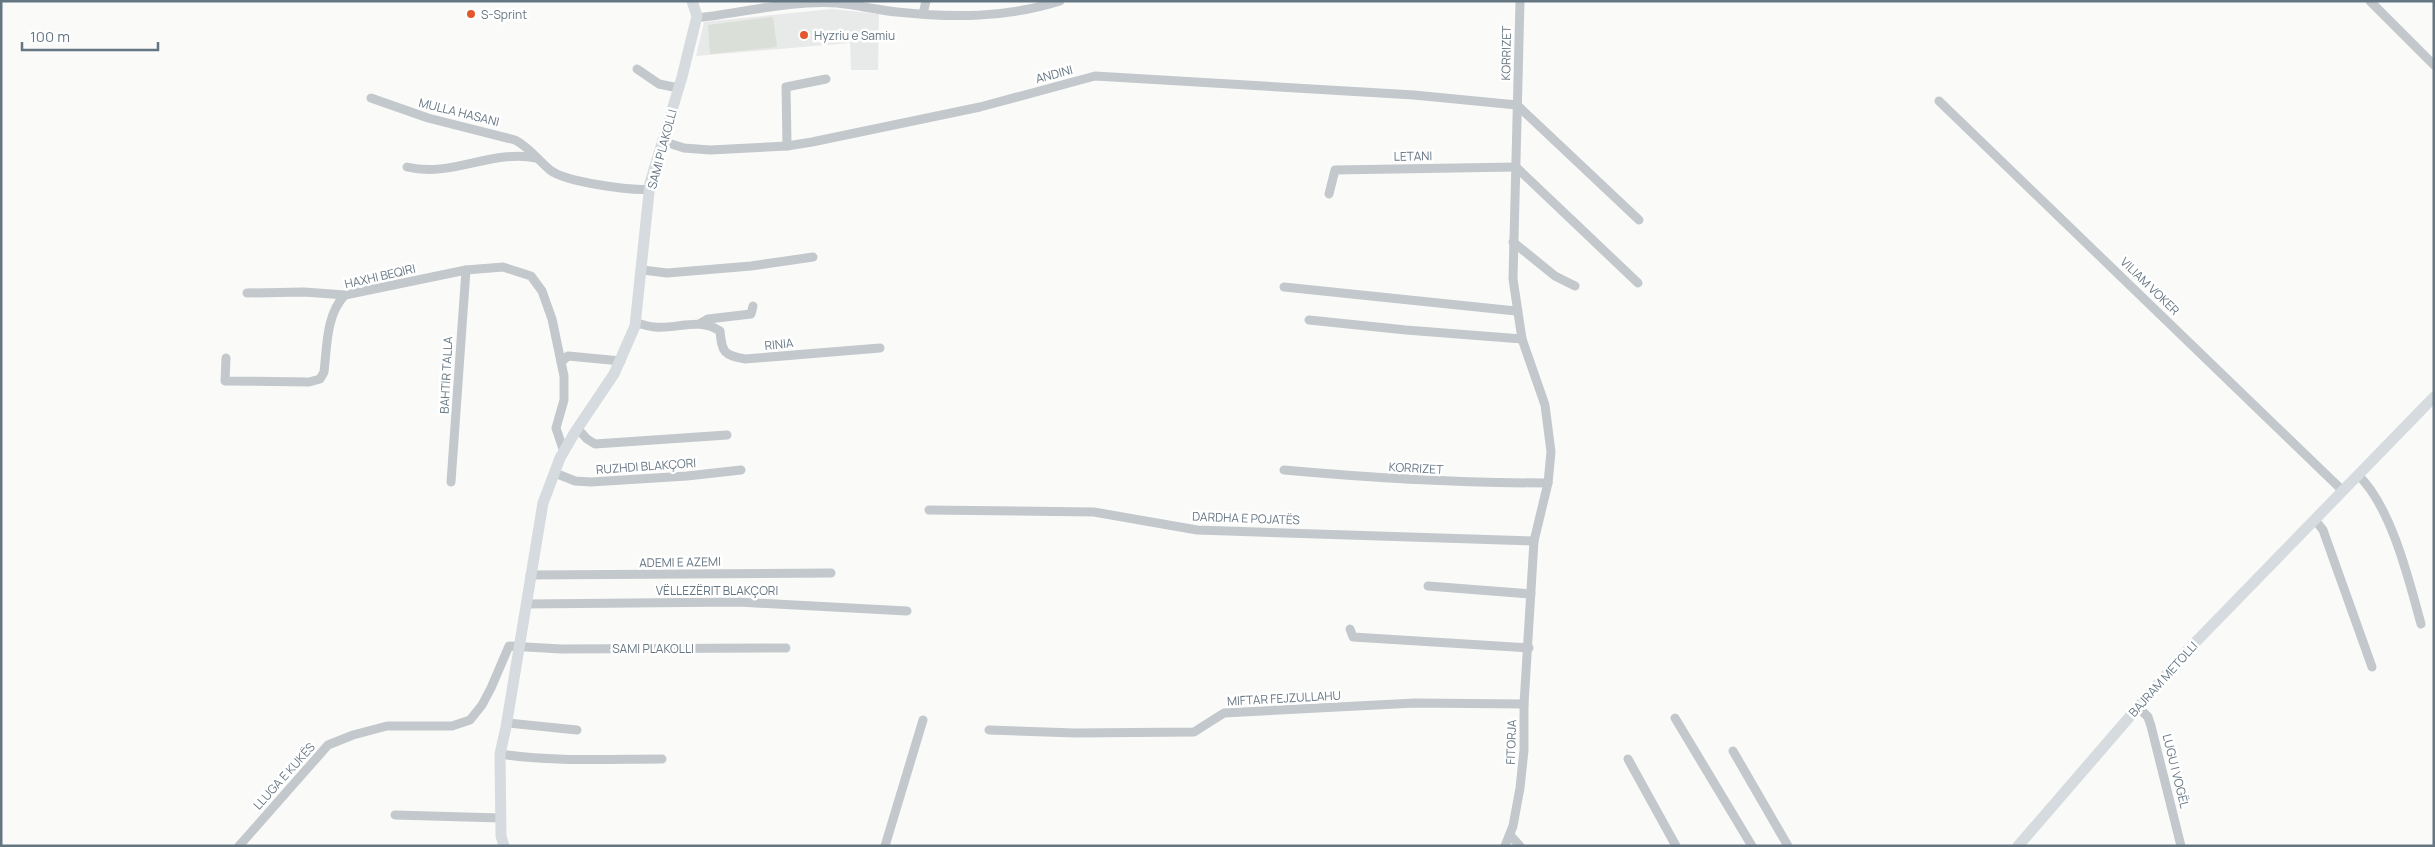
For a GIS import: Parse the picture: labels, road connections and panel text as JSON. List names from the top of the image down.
{
  "streets": {
    "street": [
      "KORRIZET",
      "ANDINI",
      "MULLA HASANI",
      "SAMI PLAKOLLI",
      "LETANI",
      "HAXHI BEQIRI",
      "VILIAM VOKER",
      "RINIA",
      "BAHTIR TALLA",
      "RUZHDI BLAKÇORI",
      "DARDHA E POJATËS",
      "ADEMI E AZEMI",
      "VËLLEZËRIT BLAKÇORI",
      "BAJRAM METOLLI",
      "MIFTAR FEJZULLAHU",
      "FITORJA",
      "LUGU I VOGËL",
      "LLUGA E KUKËS"
    ]
  },
  "crossings": [
    ["KORRIZET", "ANDINI"],
    ["KORRIZET", "LETANI"],
    ["KORRIZET", "DARDHA E POJATËS"],
    ["KORRIZET", "FITORJA"],
    ["ANDINI", "SAMI PLAKOLLI"],
    ["MULLA HASANI", "SAMI PLAKOLLI"],
    ["SAMI PLAKOLLI", "HAXHI BEQIRI"],
    ["SAMI PLAKOLLI", "RUZHDI BLAKÇORI"],
    ["SAMI PLAKOLLI", "ADEMI E AZEMI"],
    ["SAMI PLAKOLLI", "VËLLEZËRIT BLAKÇORI"],
    ["SAMI PLAKOLLI", "LLUGA E KUKËS"],
    ["HAXHI BEQIRI", "BAHTIR TALLA"],
    ["VILIAM VOKER", "BAJRAM METOLLI"],
    ["DARDHA E POJATËS", "FITORJA"],
    ["BAJRAM METOLLI", "LUGU I VOGËL"],
    ["MIFTAR FEJZULLAHU", "FITORJA"]
  ],
  "places": ["S-Sprint", "Hyzriu e Samiu"],
  "scale_bar": "100 m"
}
